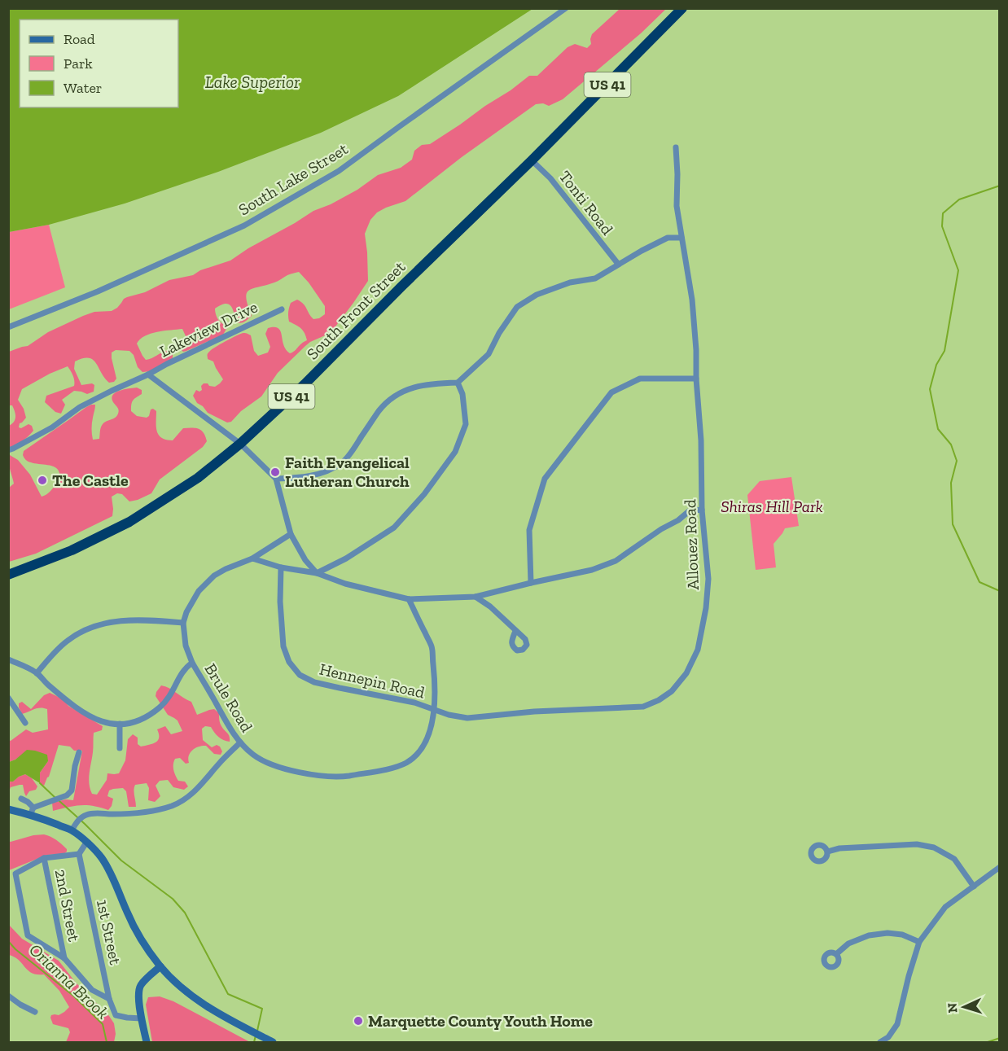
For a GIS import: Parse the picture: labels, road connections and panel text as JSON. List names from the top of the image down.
{
  "streets": {
    "highway": ["US 41", "South Front Street"],
    "street": [
      "South Lake Street",
      "Tonti Road",
      "Lakeview Drive",
      "Allouez Road",
      "Hennepin Road",
      "Brule Road",
      "2nd Street",
      "1st Street"
    ]
  },
  "crossings": [
    ["Tonti Road", "South Front Street"],
    ["Allouez Road", "Hennepin Road"],
    ["Allouez Road", "Brule Road"],
    ["Hennepin Road", "Brule Road"]
  ],
  "water": ["Lake Superior", "Orianna Brook"],
  "parks": ["Shiras Hill Park"],
  "places": ["Faith Evangelical Lutheran Church", "The Castle", "Marquette County Youth Home"],
  "legend": ["Road", "Park", "Water"],
  "north": "left"
}
